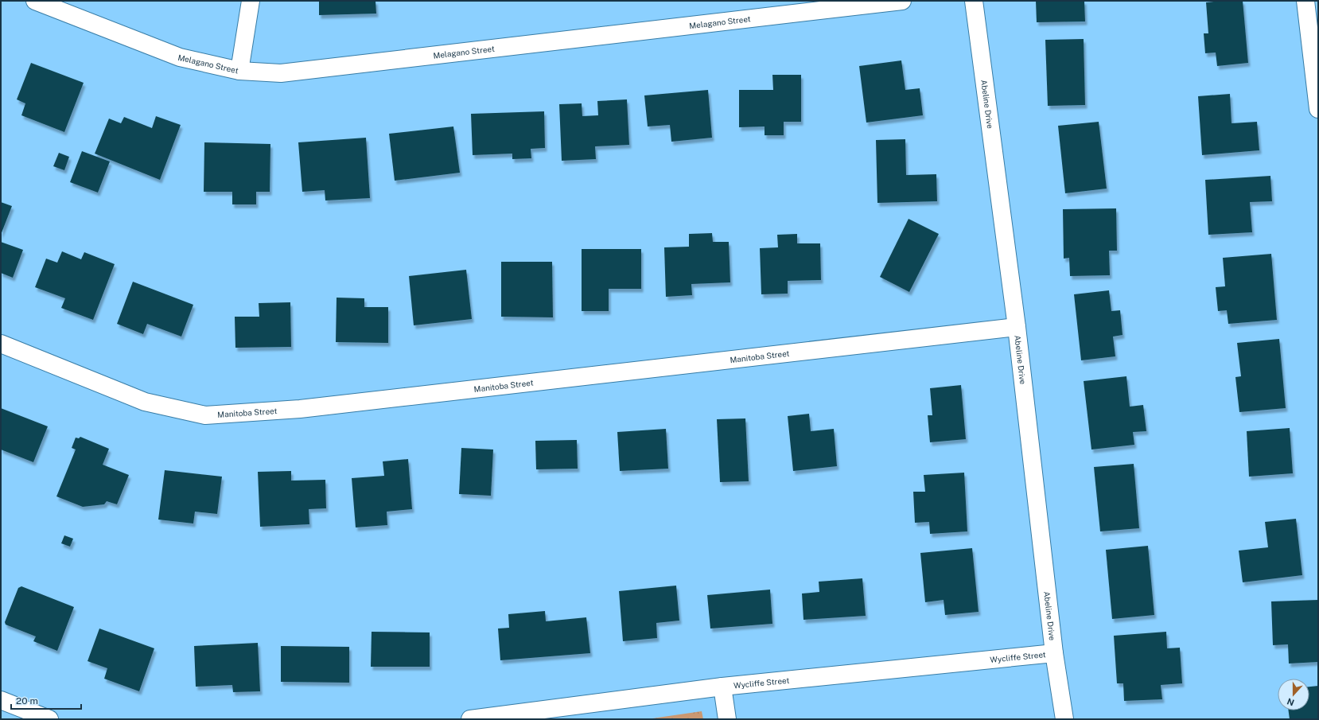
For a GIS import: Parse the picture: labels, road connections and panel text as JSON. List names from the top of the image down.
{
  "streets": {
    "street": [
      "Melagano Street",
      "Abeline Drive",
      "Manitoba Street",
      "Wycliffe Street"
    ]
  },
  "crossings": [
    ["Abeline Drive", "Manitoba Street"],
    ["Abeline Drive", "Wycliffe Street"]
  ],
  "scale_bar": "20 m",
  "north": "bottom"
}
